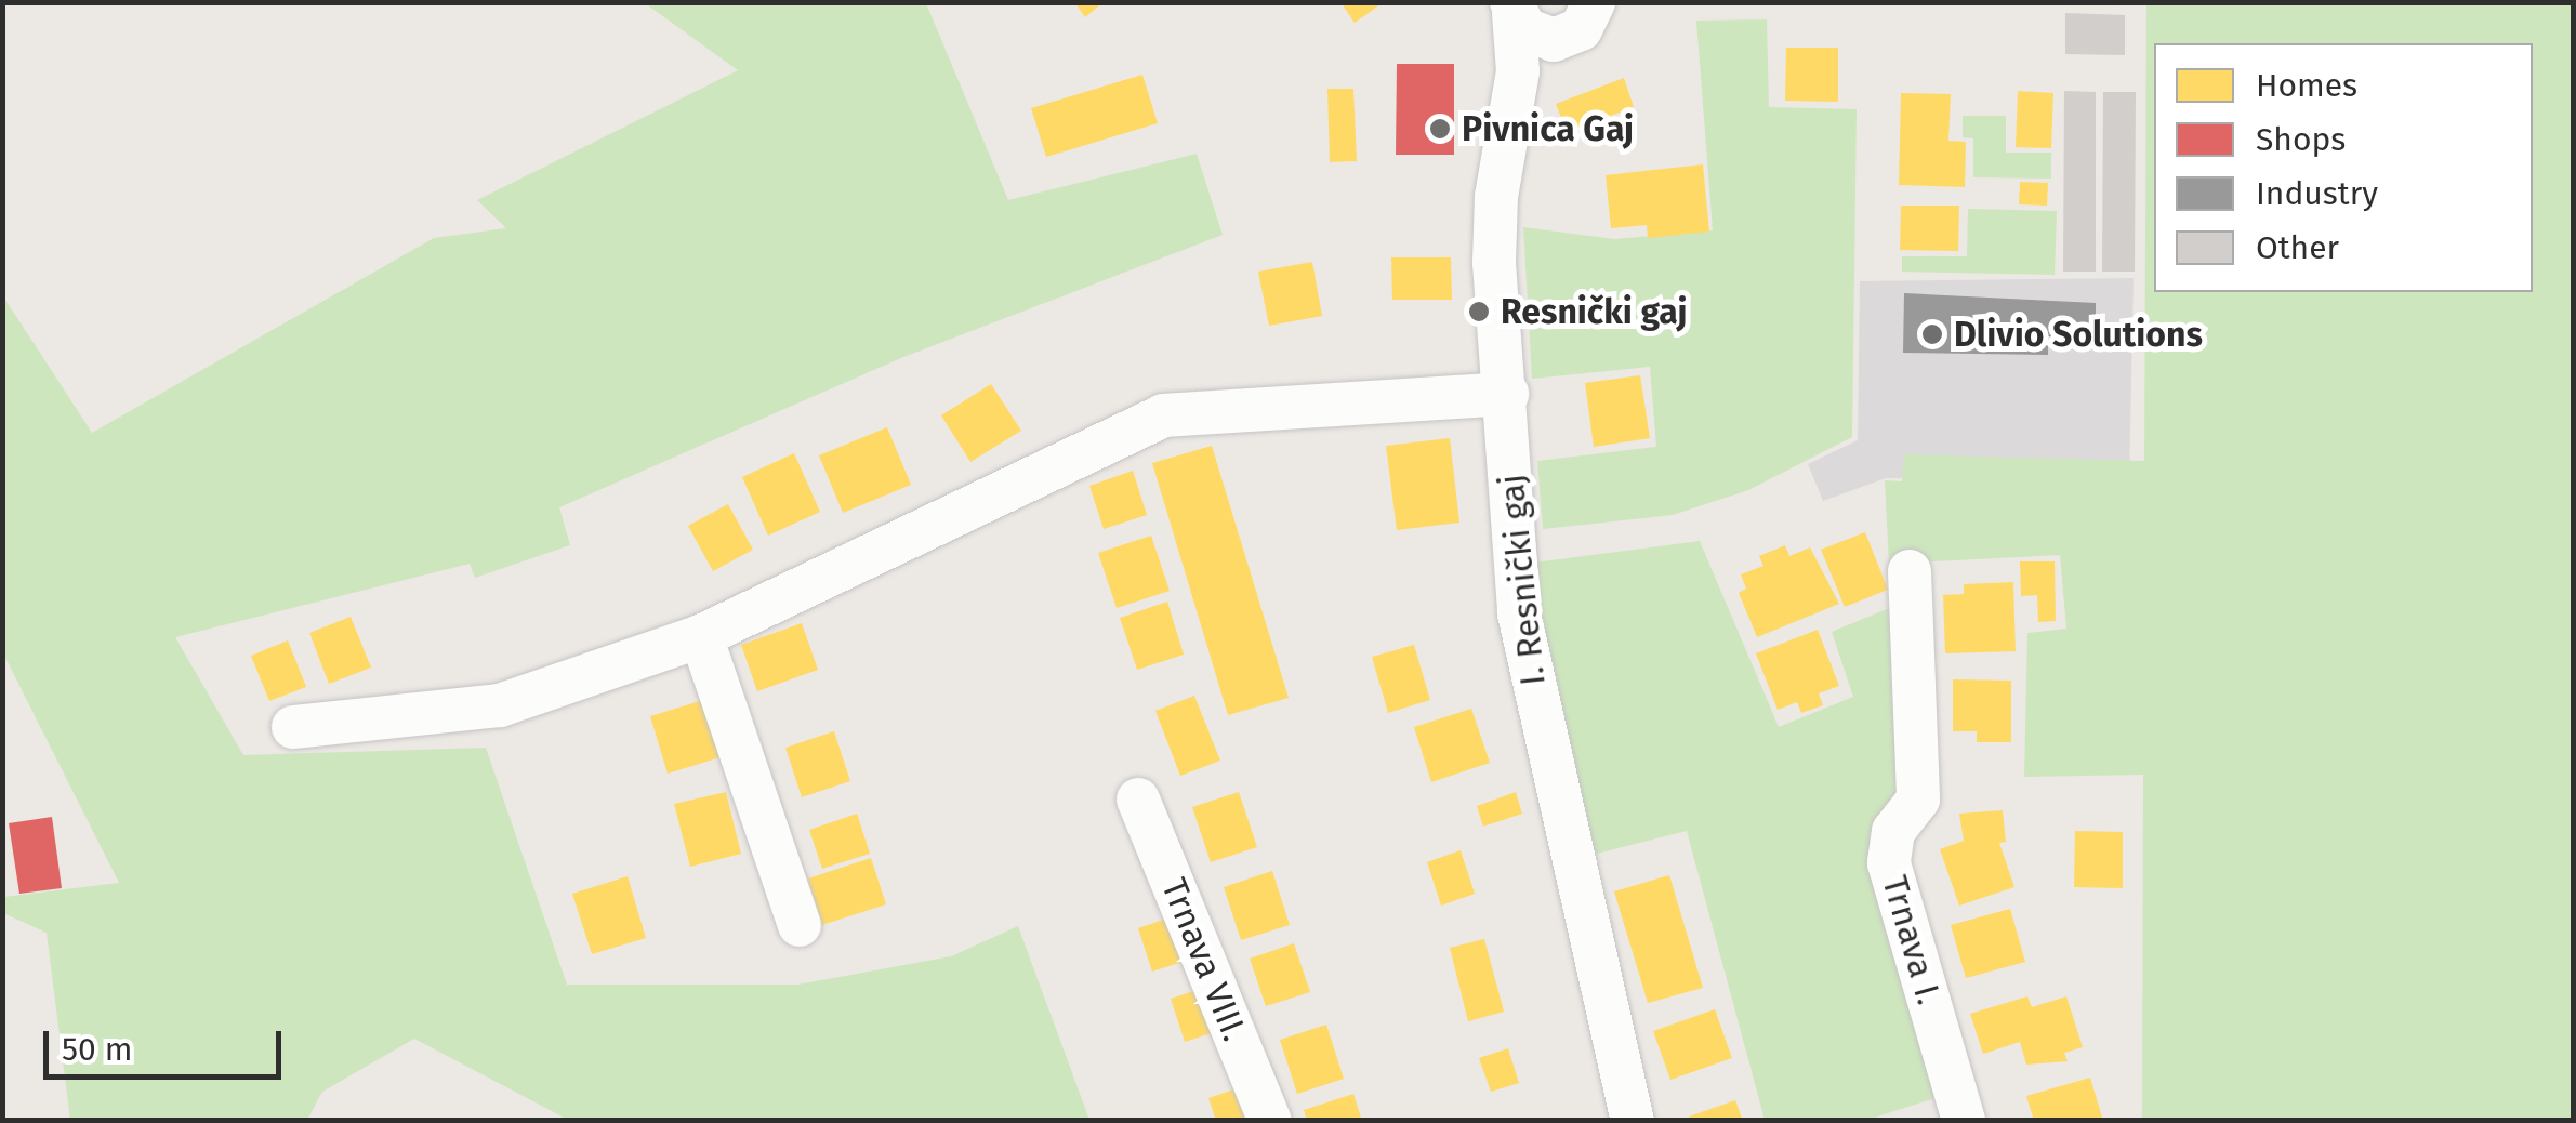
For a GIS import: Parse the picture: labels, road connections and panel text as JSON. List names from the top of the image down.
{
  "streets": {
    "street": ["I. Resnički gaj", "Trnava I.", "Trnava VIII."]
  },
  "places": ["Pivnica Gaj", "Resnički gaj", "Dlivio Solutions"],
  "legend": [
    "Homes",
    "Shops",
    "Industry",
    "Other"
  ],
  "scale_bar": "50 m"
}
